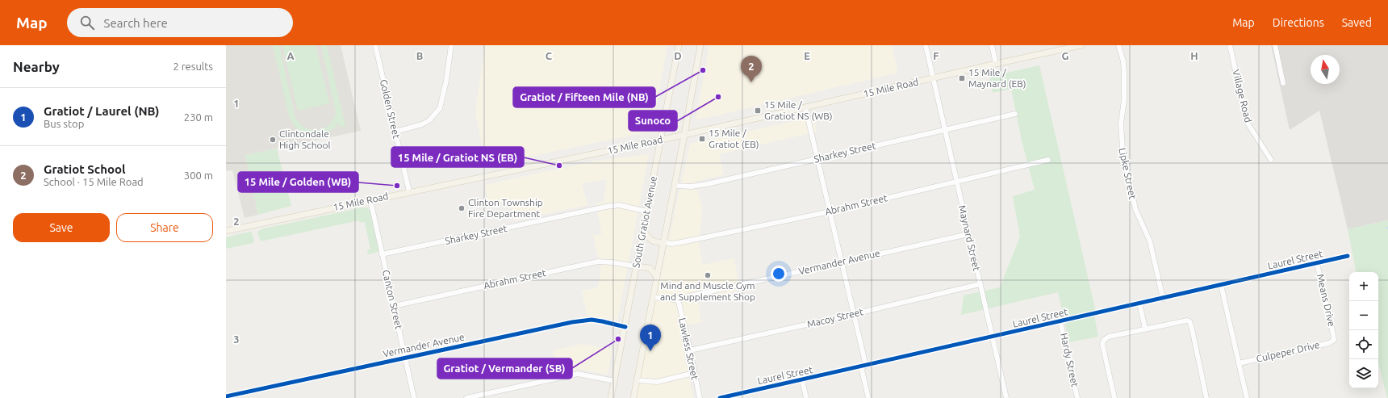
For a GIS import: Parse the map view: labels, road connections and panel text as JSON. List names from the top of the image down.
{
  "streets": {
    "main road": ["15 Mile Road", "South Gratiot Avenue"],
    "street": [
      "Village Road",
      "Golden Street",
      "Sharkey Street",
      "Lipke Street",
      "Abrahm Street",
      "Maynard Street",
      "Laurel Street",
      "Vermander Avenue",
      "Canton Street",
      "Means Drive",
      "Macoy Street",
      "Lawless Street",
      "Culpeper Drive",
      "Hardy Street"
    ]
  },
  "crossings": [
    ["15 Mile Road", "Golden Street"],
    ["15 Mile Road", "South Gratiot Avenue"],
    ["15 Mile Road", "Maynard Street"],
    ["15 Mile Road", "Canton Street"],
    ["Sharkey Street", "South Gratiot Avenue"],
    ["Sharkey Street", "Maynard Street"],
    ["Sharkey Street", "Canton Street"],
    ["Lipke Street", "Laurel Street"],
    ["Abrahm Street", "South Gratiot Avenue"],
    ["Abrahm Street", "Maynard Street"],
    ["Abrahm Street", "Canton Street"],
    ["South Gratiot Avenue", "Vermander Avenue"],
    ["Maynard Street", "Laurel Street"],
    ["Maynard Street", "Vermander Avenue"],
    ["Maynard Street", "Macoy Street"],
    ["Laurel Street", "Means Drive"],
    ["Laurel Street", "Hardy Street"],
    ["Vermander Avenue", "Canton Street"],
    ["Vermander Avenue", "Lawless Street"],
    ["Means Drive", "Culpeper Drive"],
    ["Macoy Street", "Lawless Street"]
  ],
  "places": {
    "other": [
      "Gratiot / Fifteen Mile (NB)",
      "Sunoco",
      "Clintondale High School",
      "15 Mile / Gratiot NS (EB)",
      "15 Mile / Golden (WB)",
      "Clinton Township Fire Department",
      "Mind and Muscle Gym and Supplement Shop",
      "Gratiot / Vermander (SB)"
    ],
    "transit": ["15 Mile / Maynard (EB)", "15 Mile / Gratiot NS (WB)", "15 Mile / Gratiot (EB)"]
  },
  "north": "top",
  "page": {
    "header": "Map",
    "search": "Search here",
    "nav": ["Map", "Directions", "Saved"],
    "heading": ["Nearby", "2 results"],
    "pins": ["2", "1"],
    "list": [
      {
        "mark": "1",
        "name": "Gratiot / Laurel (NB)",
        "note": "Bus stop",
        "value": "230 m"
      },
      {
        "mark": "2",
        "name": "Gratiot School",
        "note": "School · 15 Mile Road",
        "value": "300 m"
      }
    ],
    "buttons": ["Save", "Share"],
    "map_buttons": ["+", "−"]
  },
  "grid": {
    "columns": [
      "A",
      "B",
      "C",
      "D",
      "E",
      "F",
      "G",
      "H"
    ],
    "rows": ["1", "2", "3"]
  }
}
